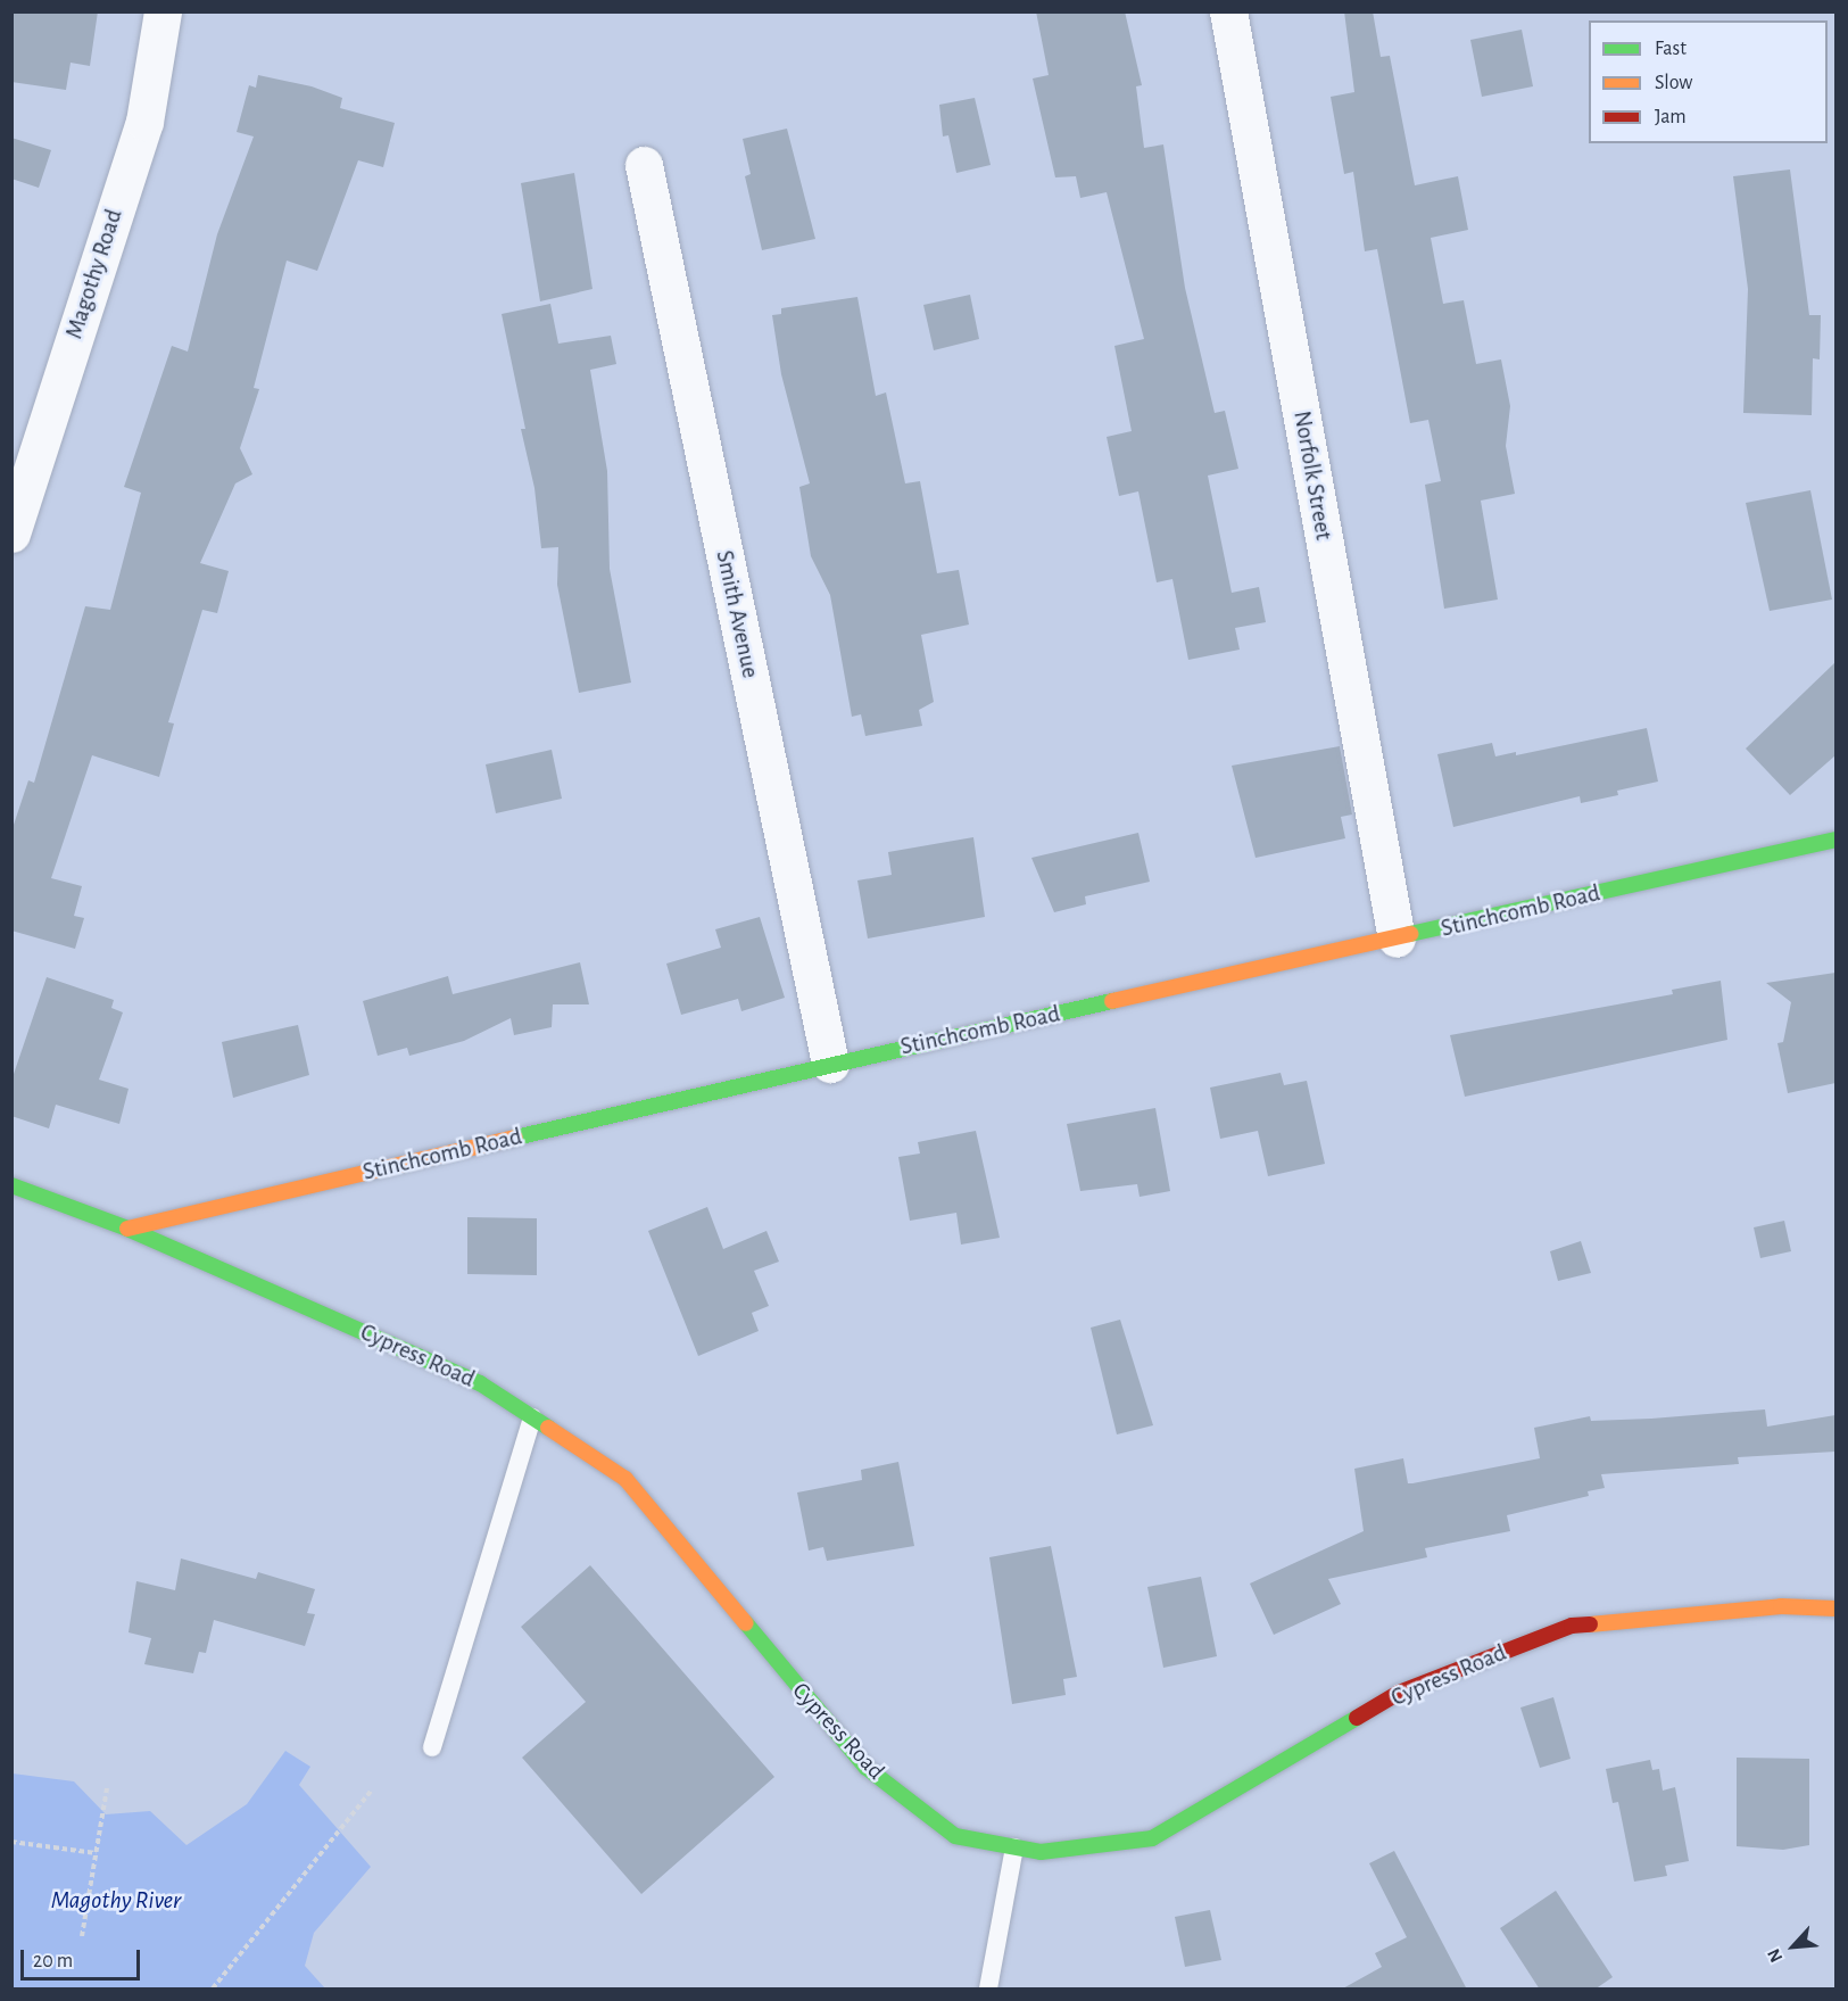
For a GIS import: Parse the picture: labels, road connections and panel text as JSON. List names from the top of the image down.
{
  "streets": {
    "street": [
      "Magothy Road",
      "Norfolk Street",
      "Smith Avenue",
      "Stinchcomb Road",
      "Cypress Road"
    ]
  },
  "crossings": [
    ["Norfolk Street", "Stinchcomb Road"],
    ["Smith Avenue", "Stinchcomb Road"],
    ["Stinchcomb Road", "Cypress Road"]
  ],
  "water": ["Magothy River"],
  "legend": ["Fast", "Slow", "Jam"],
  "scale_bar": "20 m",
  "north": "bottom left"
}
